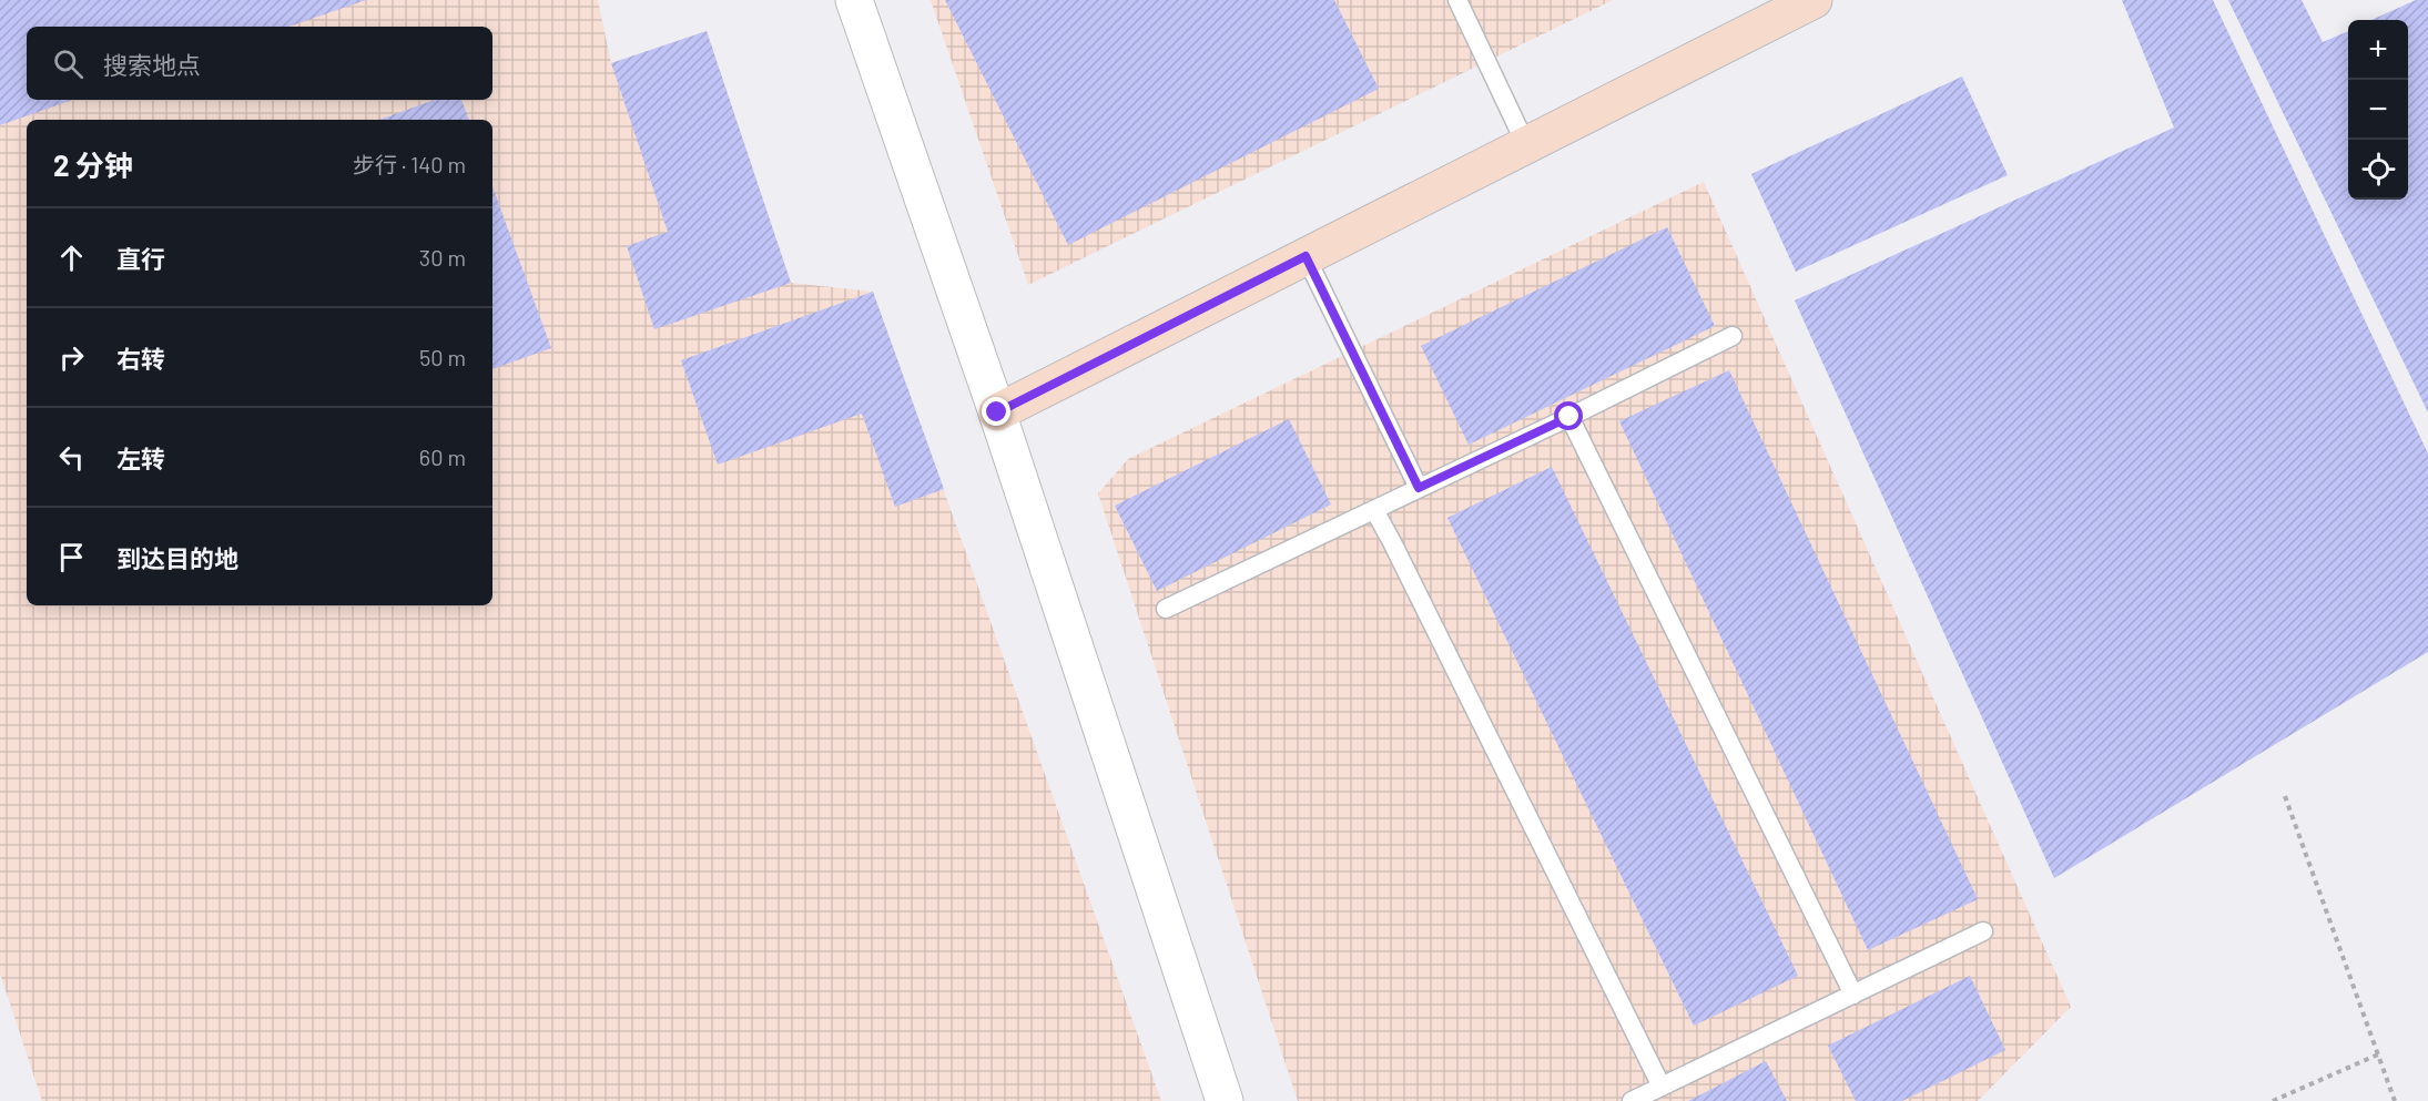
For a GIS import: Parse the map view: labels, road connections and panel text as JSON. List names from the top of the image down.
{
  "page": {
    "map_buttons": ["+", "−"],
    "search": "搜索地点",
    "heading": ["2 分钟", "步行 · 140 m"],
    "list": [
      ["直行", "30 m"],
      ["右转", "50 m"],
      ["左转", "60 m"],
      "到达目的地"
    ]
  }
}
